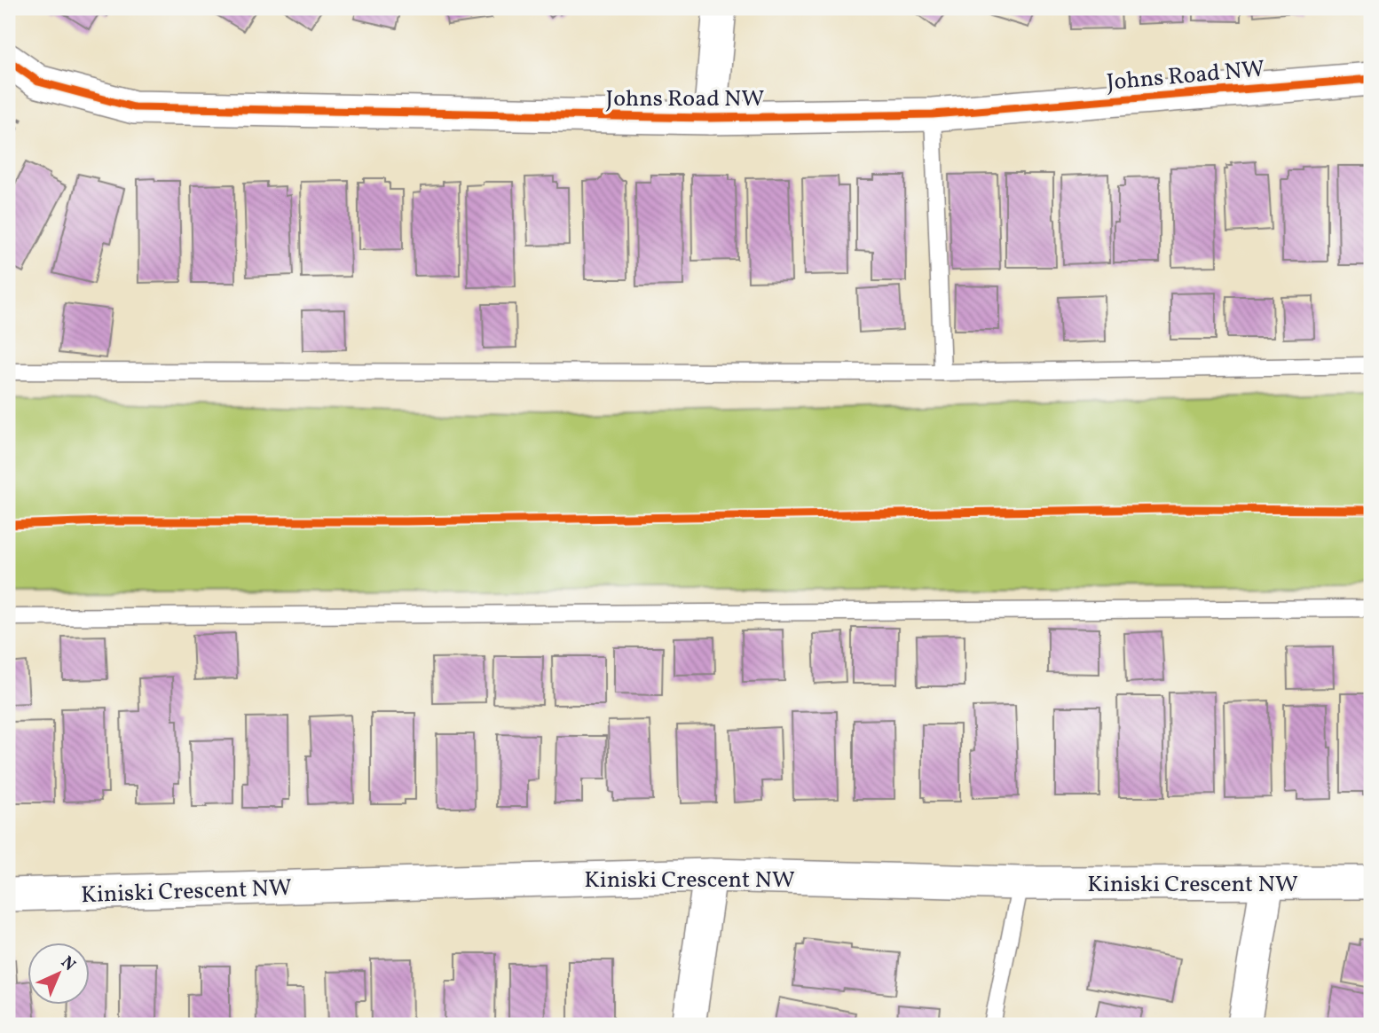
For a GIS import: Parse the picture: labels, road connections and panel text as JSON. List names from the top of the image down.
{
  "streets": {
    "street": ["Johns Road NW", "Kiniski Crescent NW"]
  },
  "north": "top right"
}
